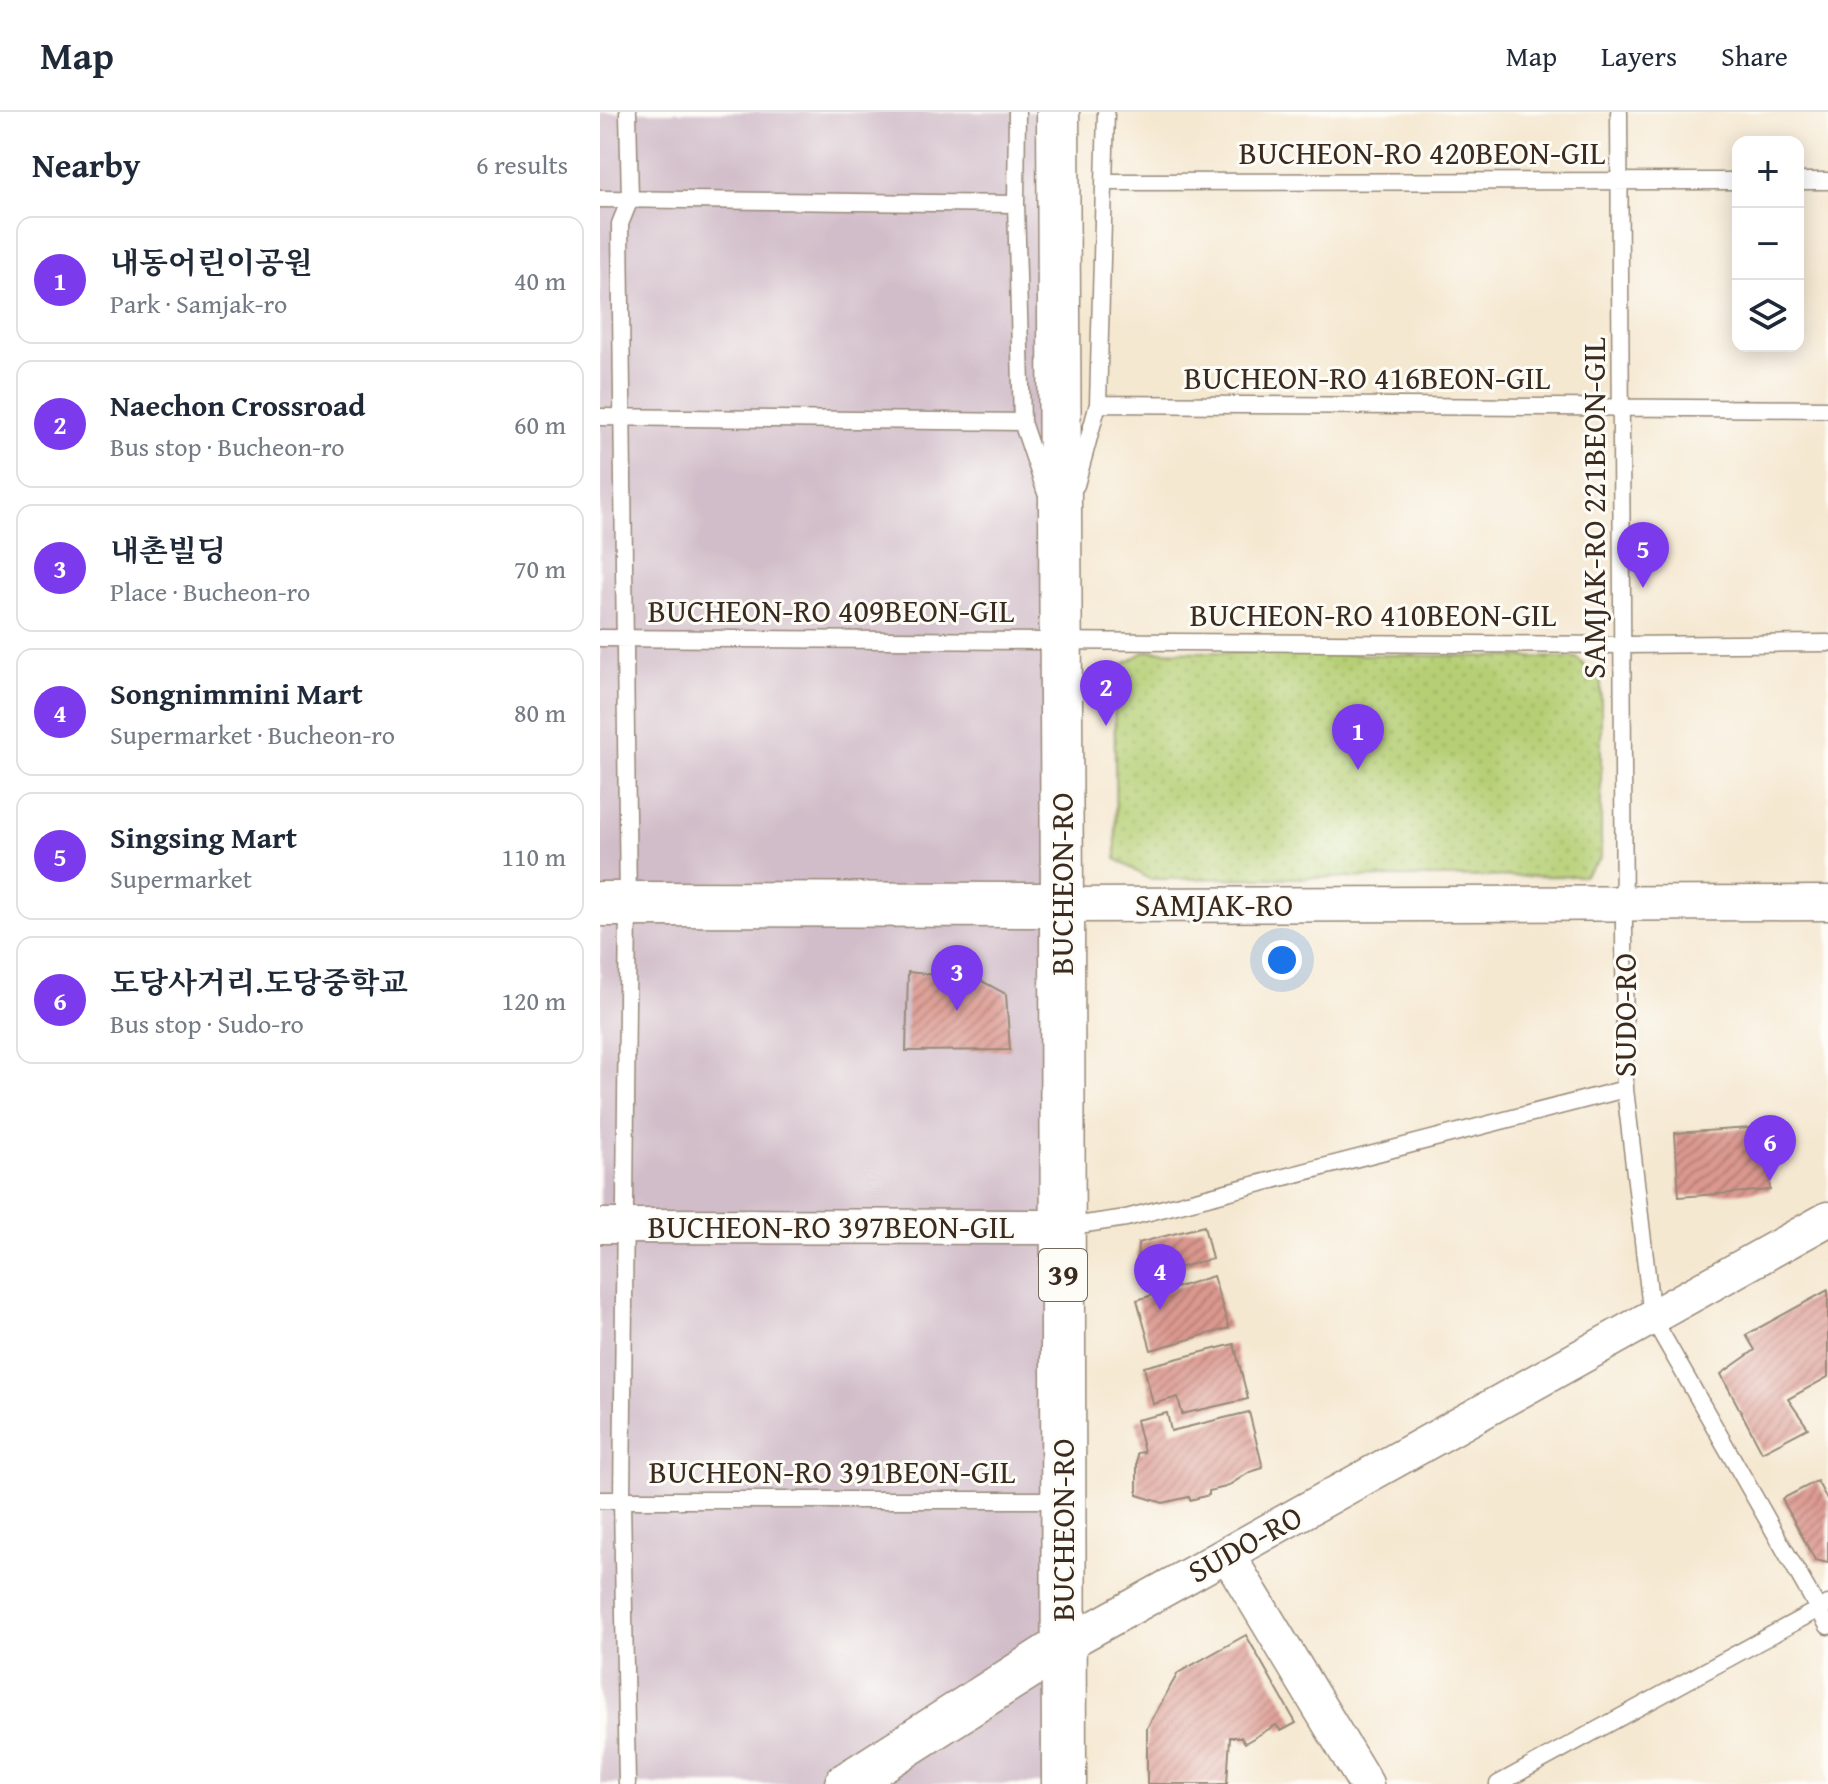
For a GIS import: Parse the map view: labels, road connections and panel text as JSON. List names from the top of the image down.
{
  "streets": {
    "main road": ["BUCHEON-RO", "SAMJAK-RO", "39"],
    "street": ["SUDO-RO", "BUCHEON-RO 397BEON-GIL"],
    "lane": [
      "BUCHEON-RO 420BEON-GIL",
      "BUCHEON-RO 416BEON-GIL",
      "SAMJAK-RO 221BEON-GIL",
      "BUCHEON-RO 409BEON-GIL",
      "BUCHEON-RO 410BEON-GIL",
      "BUCHEON-RO 391BEON-GIL"
    ]
  },
  "crossings": [
    ["BUCHEON-RO 420BEON-GIL", "SAMJAK-RO 221BEON-GIL"],
    ["BUCHEON-RO 420BEON-GIL", "BUCHEON-RO"],
    ["BUCHEON-RO 416BEON-GIL", "SAMJAK-RO 221BEON-GIL"],
    ["BUCHEON-RO 416BEON-GIL", "BUCHEON-RO"],
    ["SAMJAK-RO 221BEON-GIL", "BUCHEON-RO 410BEON-GIL"],
    ["SAMJAK-RO 221BEON-GIL", "SAMJAK-RO"],
    ["SAMJAK-RO 221BEON-GIL", "SUDO-RO"],
    ["BUCHEON-RO 409BEON-GIL", "BUCHEON-RO 410BEON-GIL"],
    ["BUCHEON-RO 409BEON-GIL", "BUCHEON-RO"],
    ["BUCHEON-RO 410BEON-GIL", "BUCHEON-RO"],
    ["BUCHEON-RO", "SAMJAK-RO"],
    ["BUCHEON-RO", "SUDO-RO"],
    ["BUCHEON-RO", "BUCHEON-RO 397BEON-GIL"],
    ["BUCHEON-RO", "BUCHEON-RO 391BEON-GIL"],
    ["SAMJAK-RO", "SUDO-RO"]
  ],
  "page": {
    "header": "Map",
    "nav": ["Map", "Layers", "Share"],
    "heading": ["Nearby", "6 results"],
    "map_buttons": ["+", "−"],
    "list": [
      {
        "mark": "1",
        "name": "내동어린이공원",
        "note": "Park · Samjak-ro",
        "value": "40 m"
      },
      {
        "mark": "2",
        "name": "Naechon Crossroad",
        "note": "Bus stop · Bucheon-ro",
        "value": "60 m"
      },
      {
        "mark": "3",
        "name": "내촌빌딩",
        "note": "Place · Bucheon-ro",
        "value": "70 m"
      },
      {
        "mark": "4",
        "name": "Songnimmini Mart",
        "note": "Supermarket · Bucheon-ro",
        "value": "80 m"
      },
      {
        "mark": "5",
        "name": "Singsing Mart",
        "note": "Supermarket",
        "value": "110 m"
      },
      {
        "mark": "6",
        "name": "도당사거리.도당중학교",
        "note": "Bus stop · Sudo-ro",
        "value": "120 m"
      }
    ],
    "pins": [
      "5",
      "2",
      "1",
      "3",
      "6",
      "4"
    ]
  }
}
